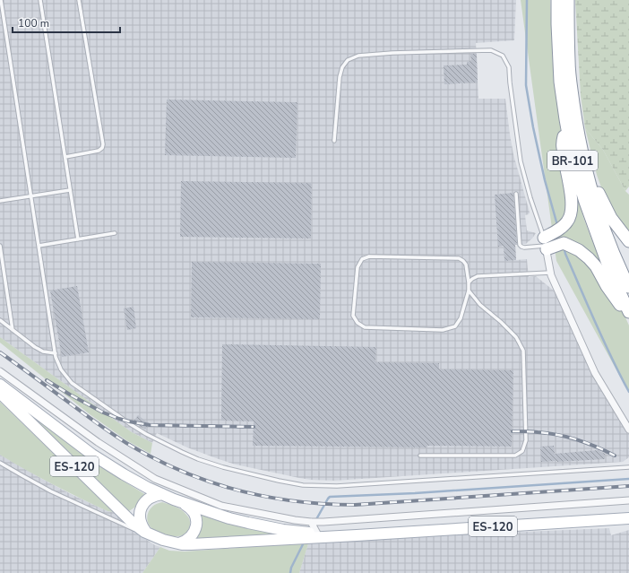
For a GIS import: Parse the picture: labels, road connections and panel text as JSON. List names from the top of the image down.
{
  "streets": {
    "highway": ["BR-101"],
    "main road": ["ES-120"]
  },
  "scale_bar": "100 m"
}
